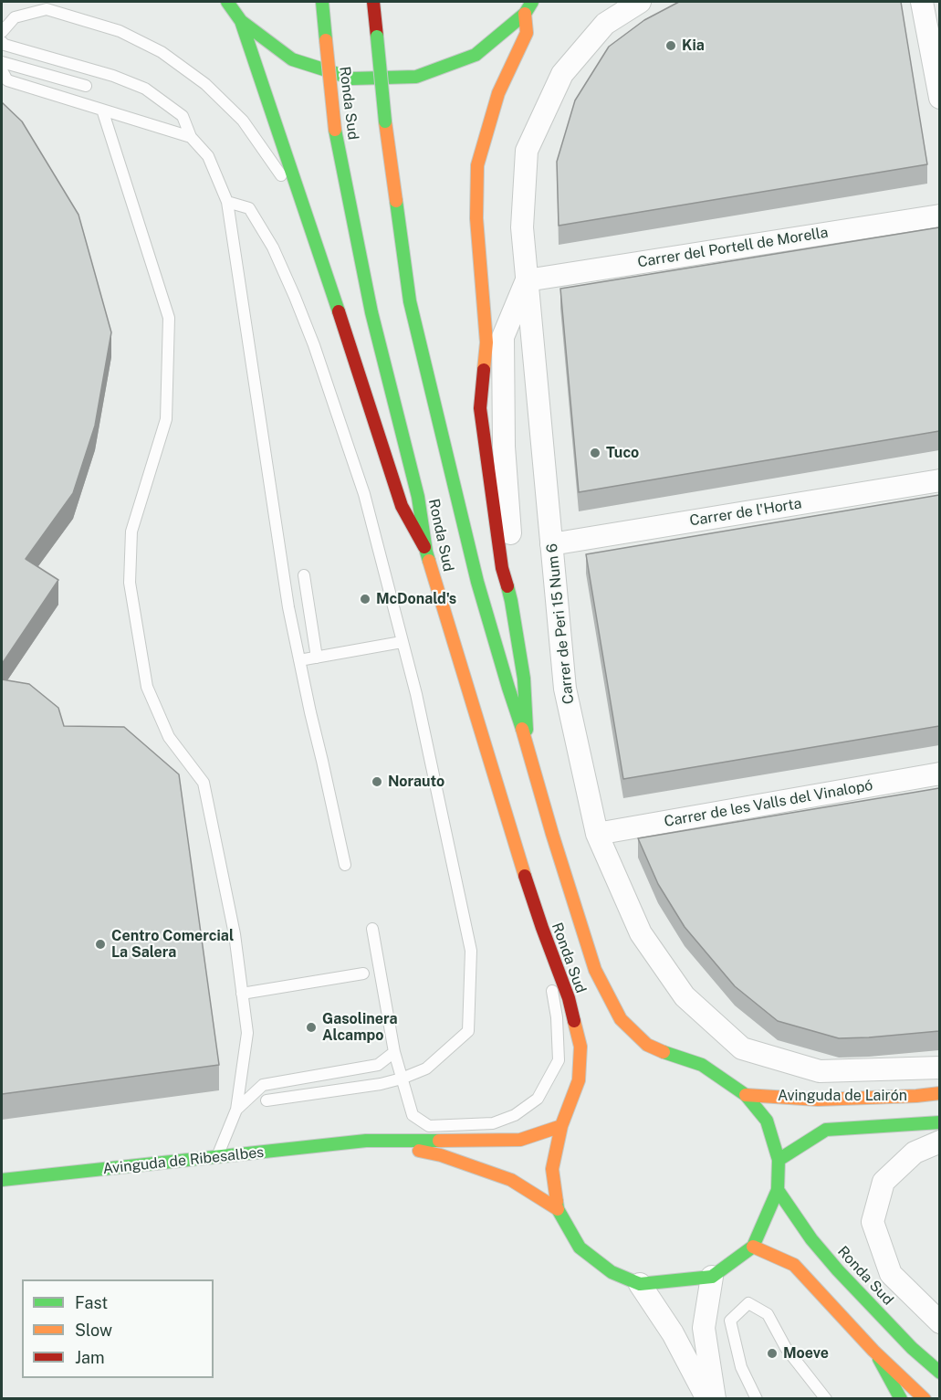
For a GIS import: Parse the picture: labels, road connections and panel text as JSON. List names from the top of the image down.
{
  "streets": {
    "main road": ["Ronda Sud", "Avinguda de Lairón", "Avinguda de Ribesalbes"],
    "street": [
      "Carrer del Portell de Morella",
      "Carrer de l'Horta",
      "Carrer de Peri 15 Num 6",
      "Carrer de les Valls del Vinalopó"
    ]
  },
  "crossings": [
    ["Ronda Sud", "Avinguda de Lairón"],
    ["Ronda Sud", "Avinguda de Ribesalbes"],
    ["Carrer del Portell de Morella", "Carrer de Peri 15 Num 6"],
    ["Carrer de l'Horta", "Carrer de Peri 15 Num 6"],
    ["Carrer de Peri 15 Num 6", "Carrer de les Valls del Vinalopó"],
    ["Carrer de Peri 15 Num 6", "Avinguda de Lairón"]
  ],
  "places": [
    "Kia",
    "Tuco",
    "McDonald's",
    "Norauto",
    "Centro Comercial La Salera",
    "Gasolinera Alcampo",
    "Moeve"
  ],
  "legend": ["Fast", "Slow", "Jam"]
}
